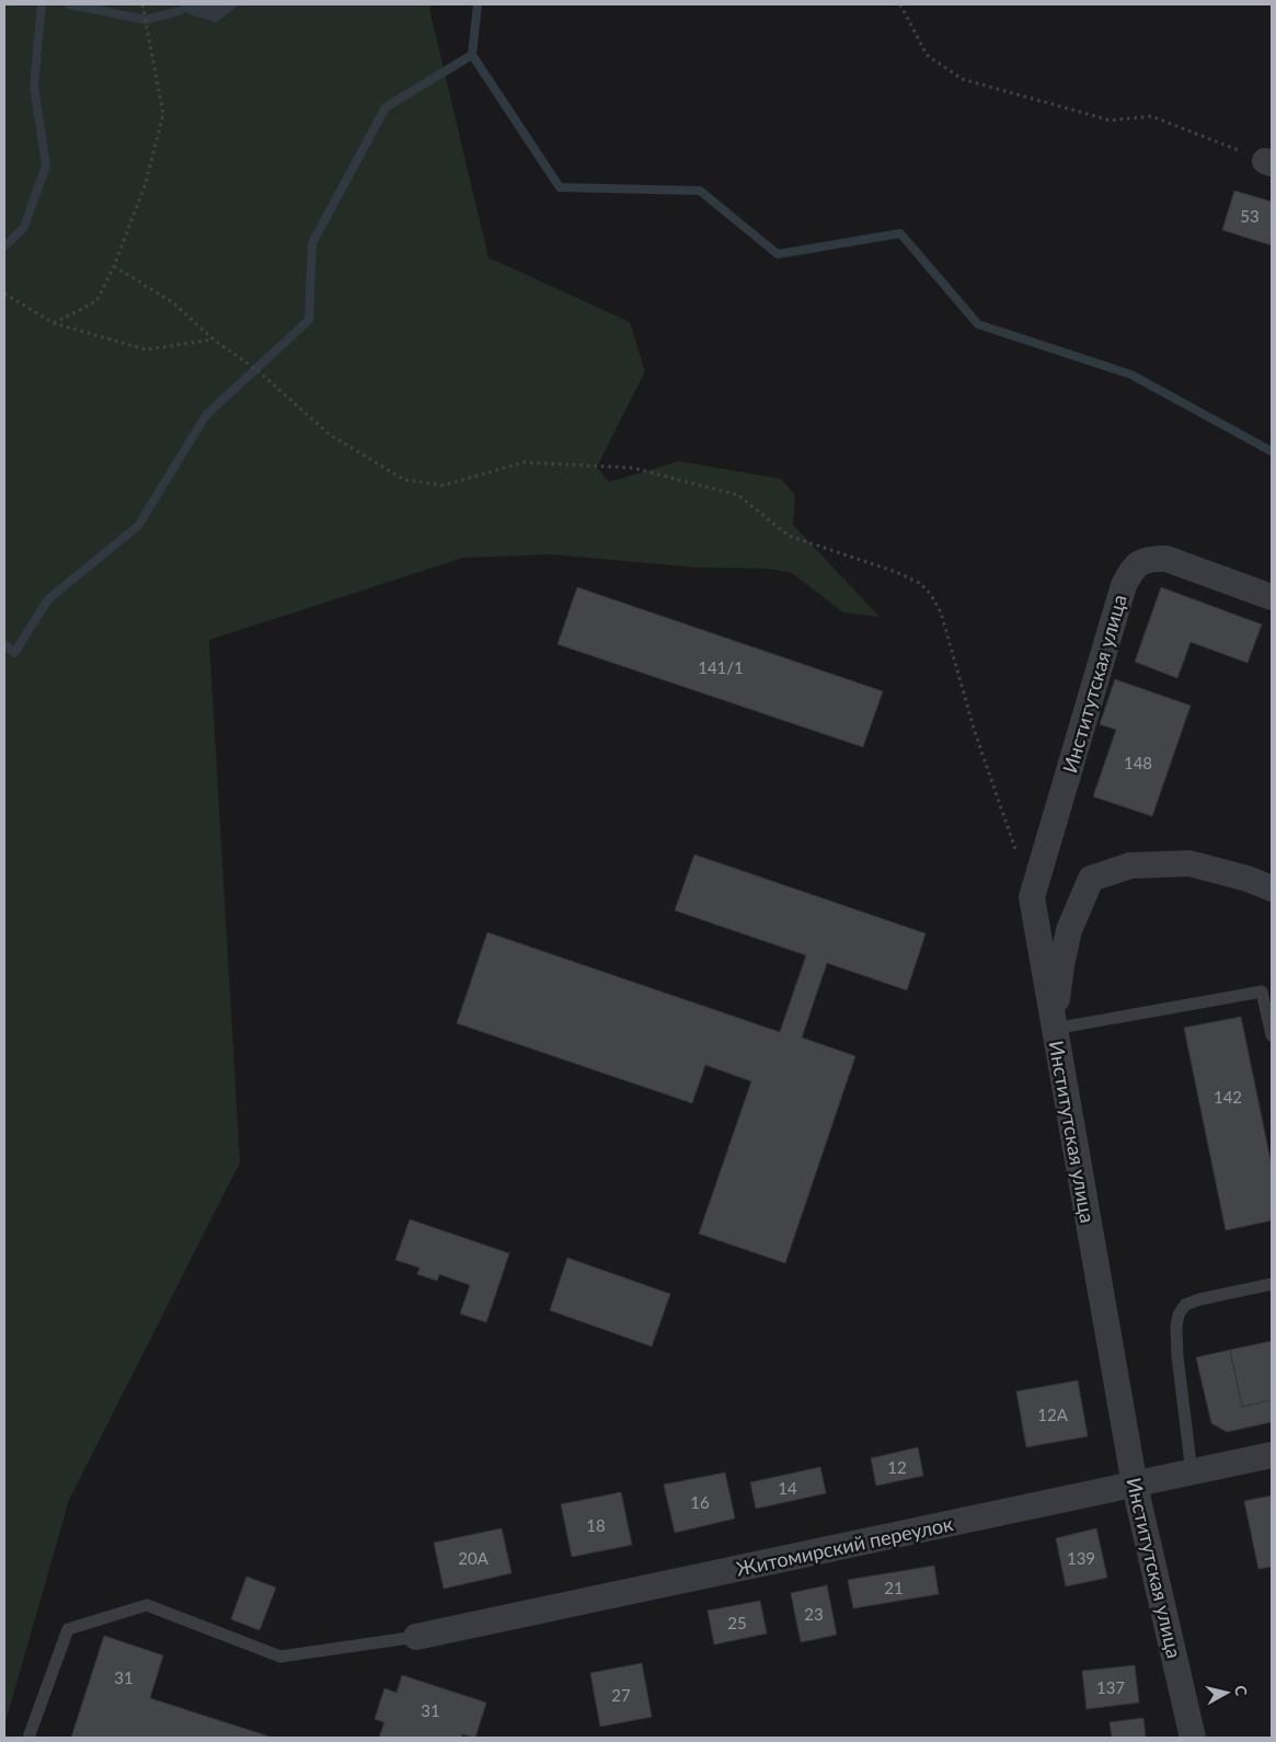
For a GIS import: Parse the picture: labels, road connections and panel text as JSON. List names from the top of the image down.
{
  "streets": {
    "street": ["Институтская улица", "Житомирский переулок"]
  },
  "crossings": [
    ["Институтская улица", "Житомирский переулок"]
  ],
  "house_numbers": [
    "53",
    "141/1",
    "148",
    "142",
    "12А",
    "12",
    "14",
    "16",
    "18",
    "20А",
    "139",
    "21",
    "23",
    "25",
    "31",
    "137",
    "27",
    "31"
  ],
  "north": "right"
}
